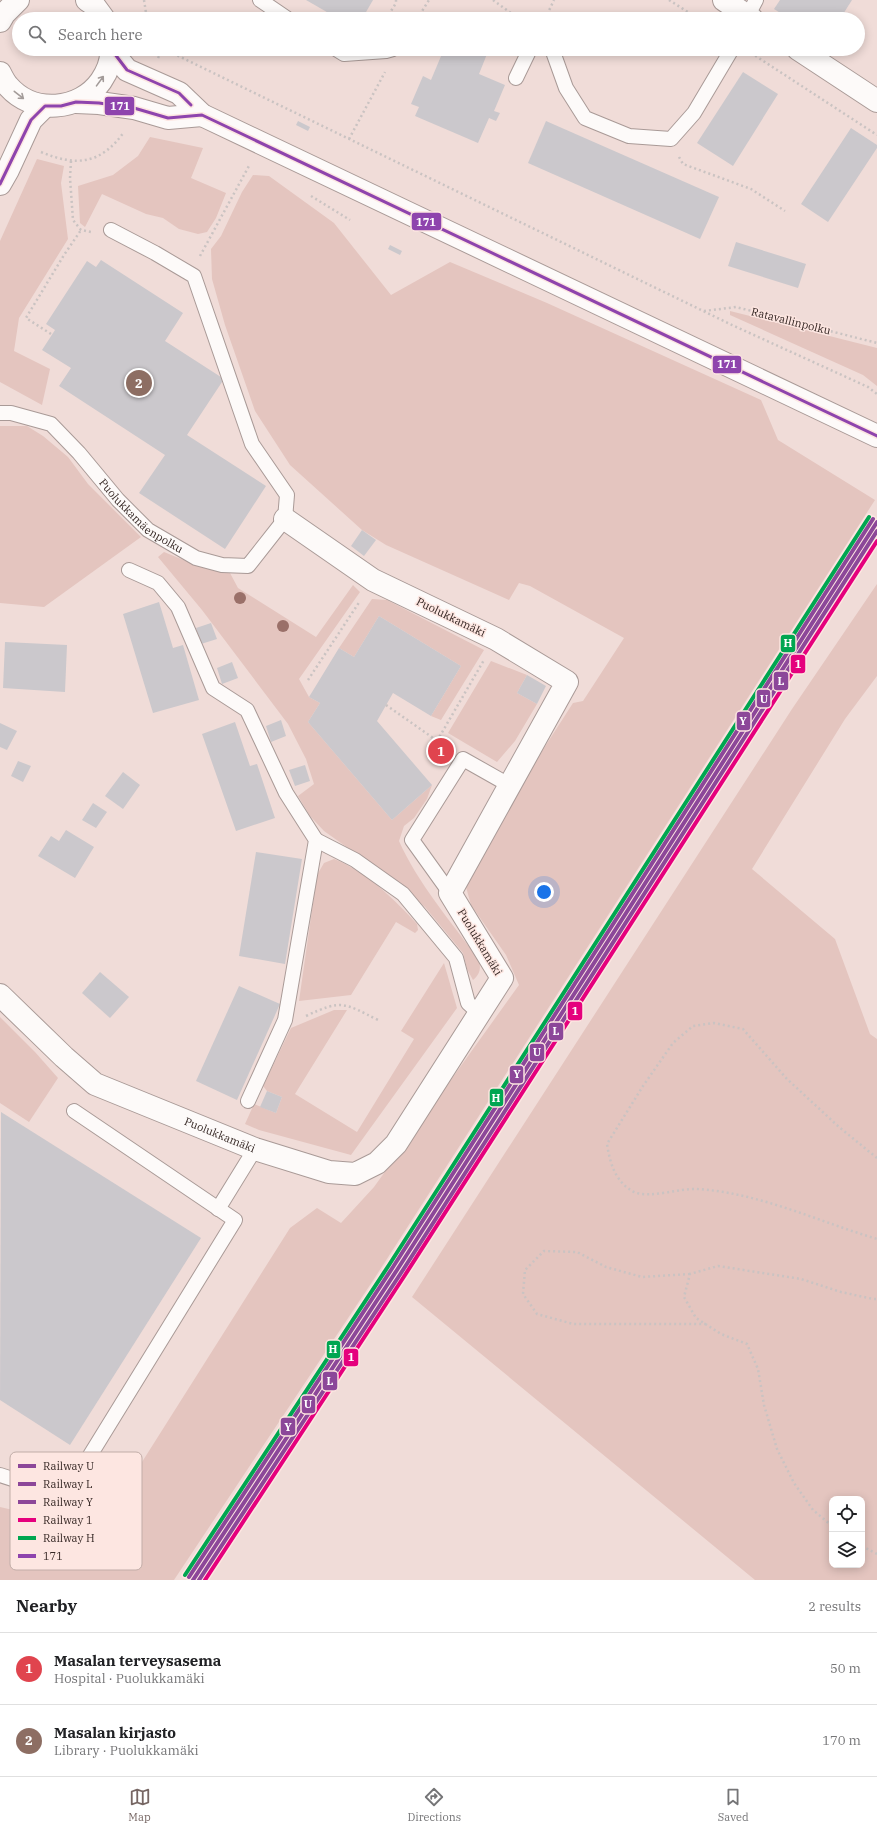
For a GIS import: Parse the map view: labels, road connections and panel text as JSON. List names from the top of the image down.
{
  "streets": {
    "street": ["Puolukkamäki"],
    "lane": ["Puolukkamäenpolku"],
    "path": ["Ratavallinpolku"]
  },
  "crossings": [
    ["Puolukkamäenpolku", "Puolukkamäki"]
  ],
  "lines": [
    "transit line 171",
    "rail line H",
    "rail line Y",
    "rail line U",
    "rail line L",
    "rail line 1"
  ],
  "legend": [
    "Railway U",
    "Railway L",
    "Railway Y",
    "Railway 1",
    "Railway H",
    "171"
  ],
  "page": {
    "search": "Search here",
    "pins": ["2", "1"],
    "heading": ["Nearby", "2 results"],
    "list": [
      {
        "mark": "1",
        "name": "Masalan terveysasema",
        "note": "Hospital · Puolukkamäki",
        "value": "50 m"
      },
      {
        "mark": "2",
        "name": "Masalan kirjasto",
        "note": "Library · Puolukkamäki",
        "value": "170 m"
      }
    ],
    "nav": ["Map", "Directions", "Saved"]
  }
}
